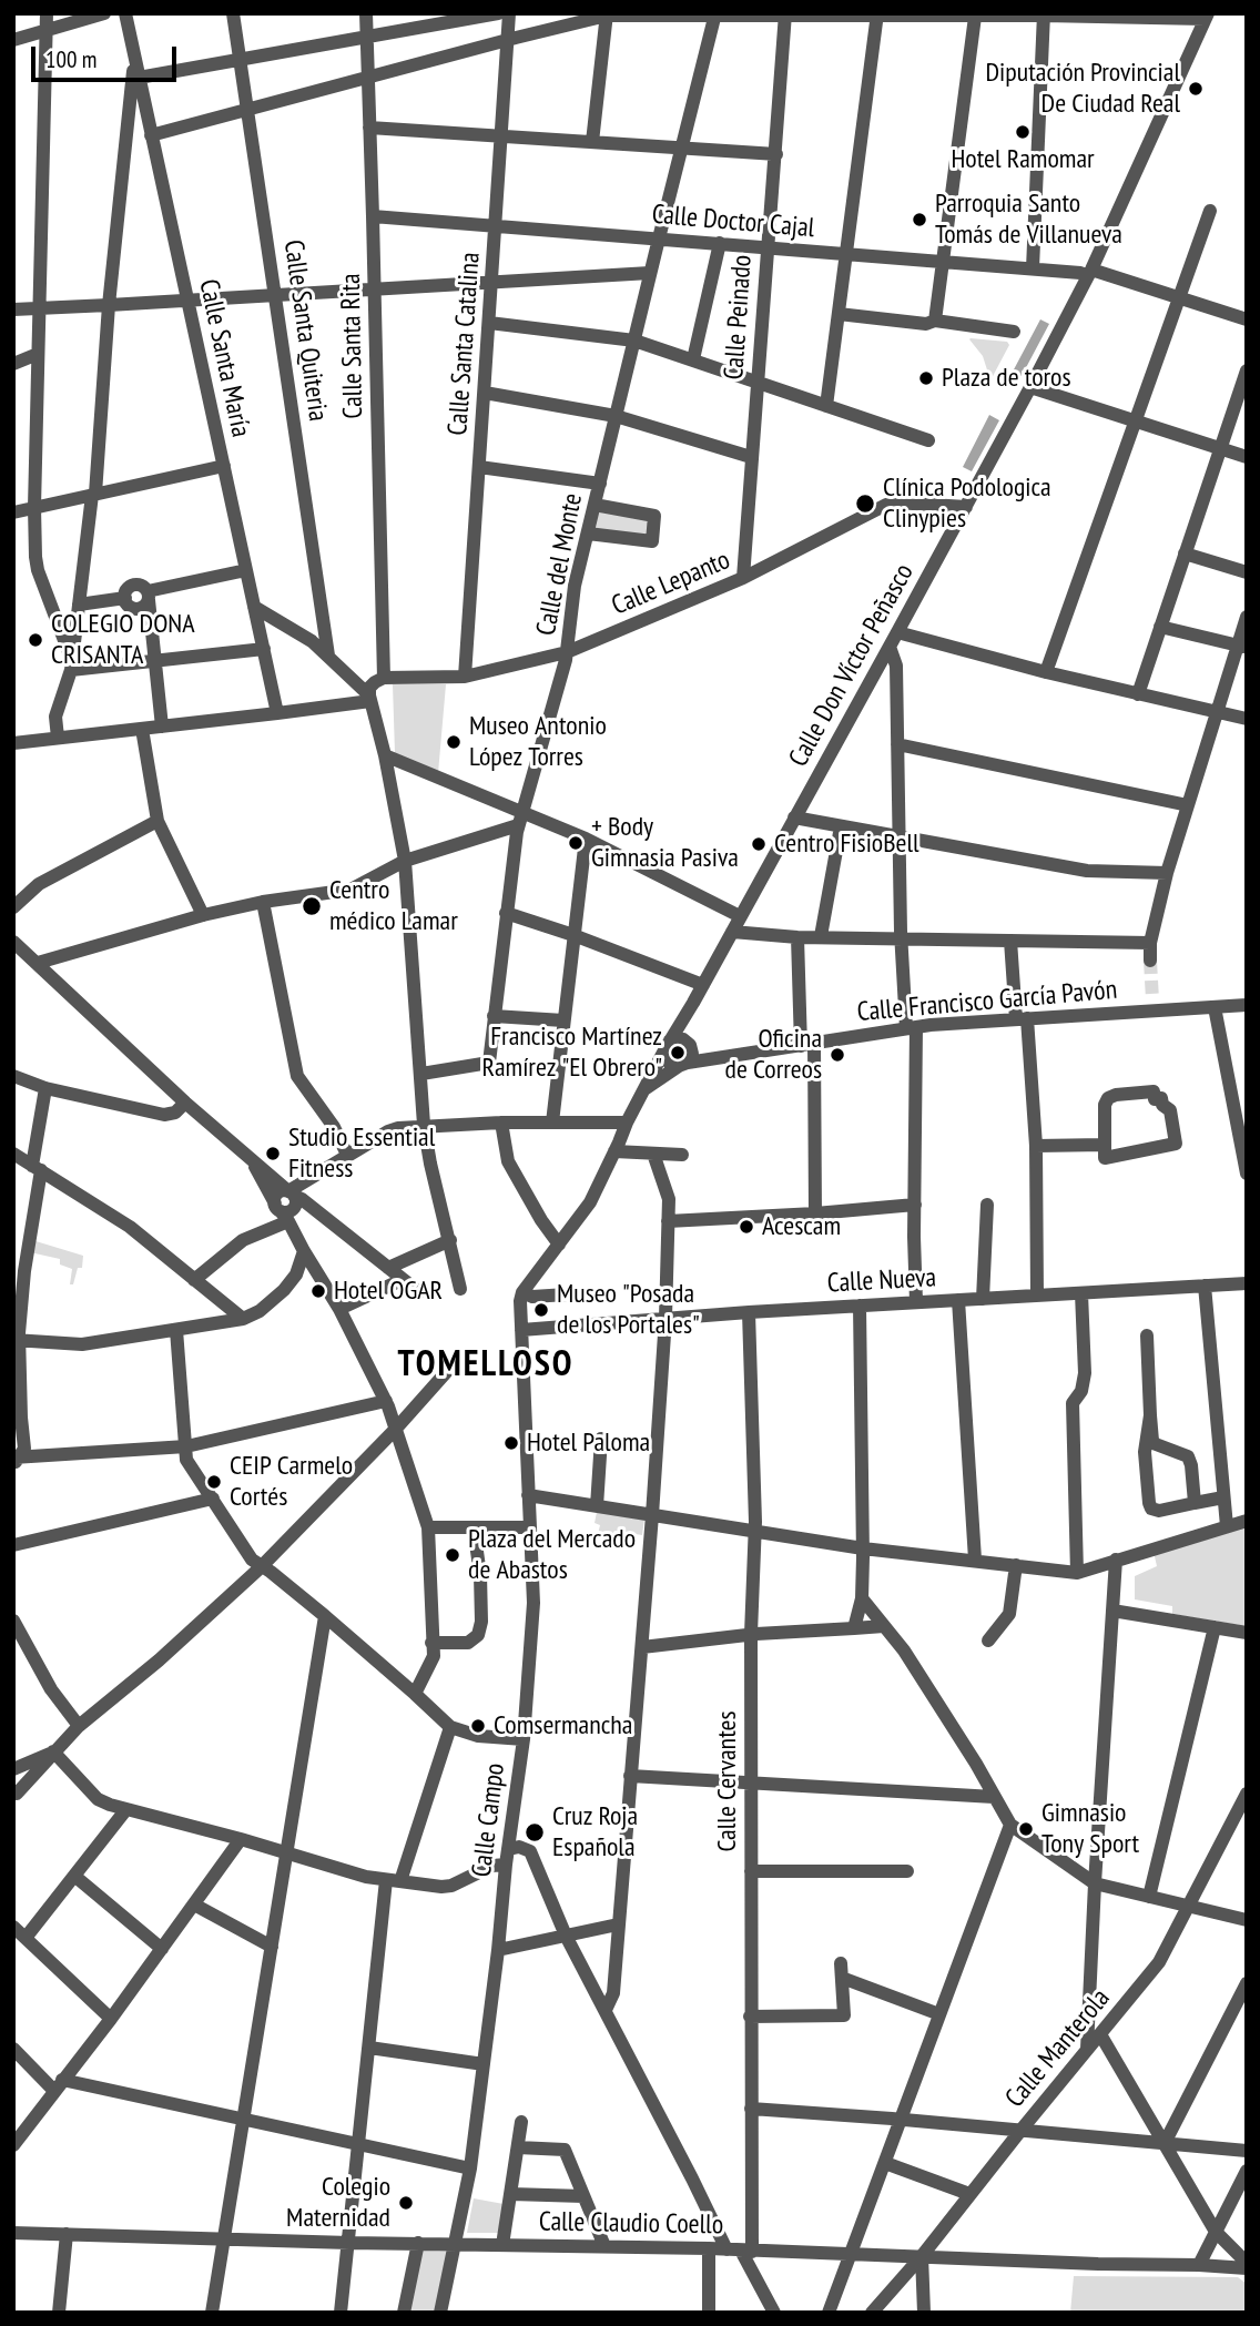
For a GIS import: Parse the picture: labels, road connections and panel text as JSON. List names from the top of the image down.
{
  "streets": {
    "street": [
      "Calle Doctor Cajal",
      "Calle Peinado",
      "Calle Santa Quiteria",
      "Calle Santa Catalina",
      "Calle Santa Rita",
      "Calle Santa María",
      "Calle del Monte",
      "Calle Lepanto",
      "Calle Don Víctor Peñasco",
      "Calle Francisco García Pavón",
      "Calle Nueva",
      "Calle Cervantes",
      "Calle Campo",
      "Calle Manterola",
      "Calle Claudio Coello"
    ]
  },
  "crossings": [
    ["Calle Doctor Cajal", "Calle Peinado"],
    ["Calle Doctor Cajal", "Calle Santa Catalina"],
    ["Calle Doctor Cajal", "Calle Santa Rita"],
    ["Calle Doctor Cajal", "Calle del Monte"],
    ["Calle Doctor Cajal", "Calle Don Víctor Peñasco"],
    ["Calle Peinado", "Calle Lepanto"],
    ["Calle Santa Catalina", "Calle Lepanto"],
    ["Calle Santa Rita", "Calle Lepanto"],
    ["Calle del Monte", "Calle Lepanto"],
    ["Calle Lepanto", "Calle Don Víctor Peñasco"],
    ["Calle Nueva", "Calle Cervantes"],
    ["Calle Nueva", "Calle Campo"],
    ["Calle Cervantes", "Calle Claudio Coello"],
    ["Calle Campo", "Calle Claudio Coello"],
    ["Calle Manterola", "Calle Claudio Coello"]
  ],
  "districts": ["TOMELLOSO"],
  "places": [
    "Diputación Provincial De Ciudad Real",
    "Hotel Ramomar",
    "Parroquia Santo Tomás de Villanueva",
    "Plaza de toros",
    "Clínica Podologica Clinypies",
    "COLEGIO DONA CRISANTA",
    "Museo Antonio López Torres",
    "+ Body Gimnasia Pasiva",
    "Centro FisioBell",
    "Centro médico Lamar",
    "Francisco Martínez Ramírez \"El Obrero\"",
    "Oficina de Correos",
    "Studio Essential Fitness",
    "Acescam",
    "Hotel OGAR",
    "Museo \"Posada de los Portales\"",
    "Hotel Paloma",
    "CEIP Carmelo Cortés",
    "Plaza del Mercado de Abastos",
    "Comsermancha",
    "Gimnasio Tony Sport",
    "Cruz Roja Española",
    "Colegio Maternidad"
  ],
  "scale_bar": "100 m"
}
